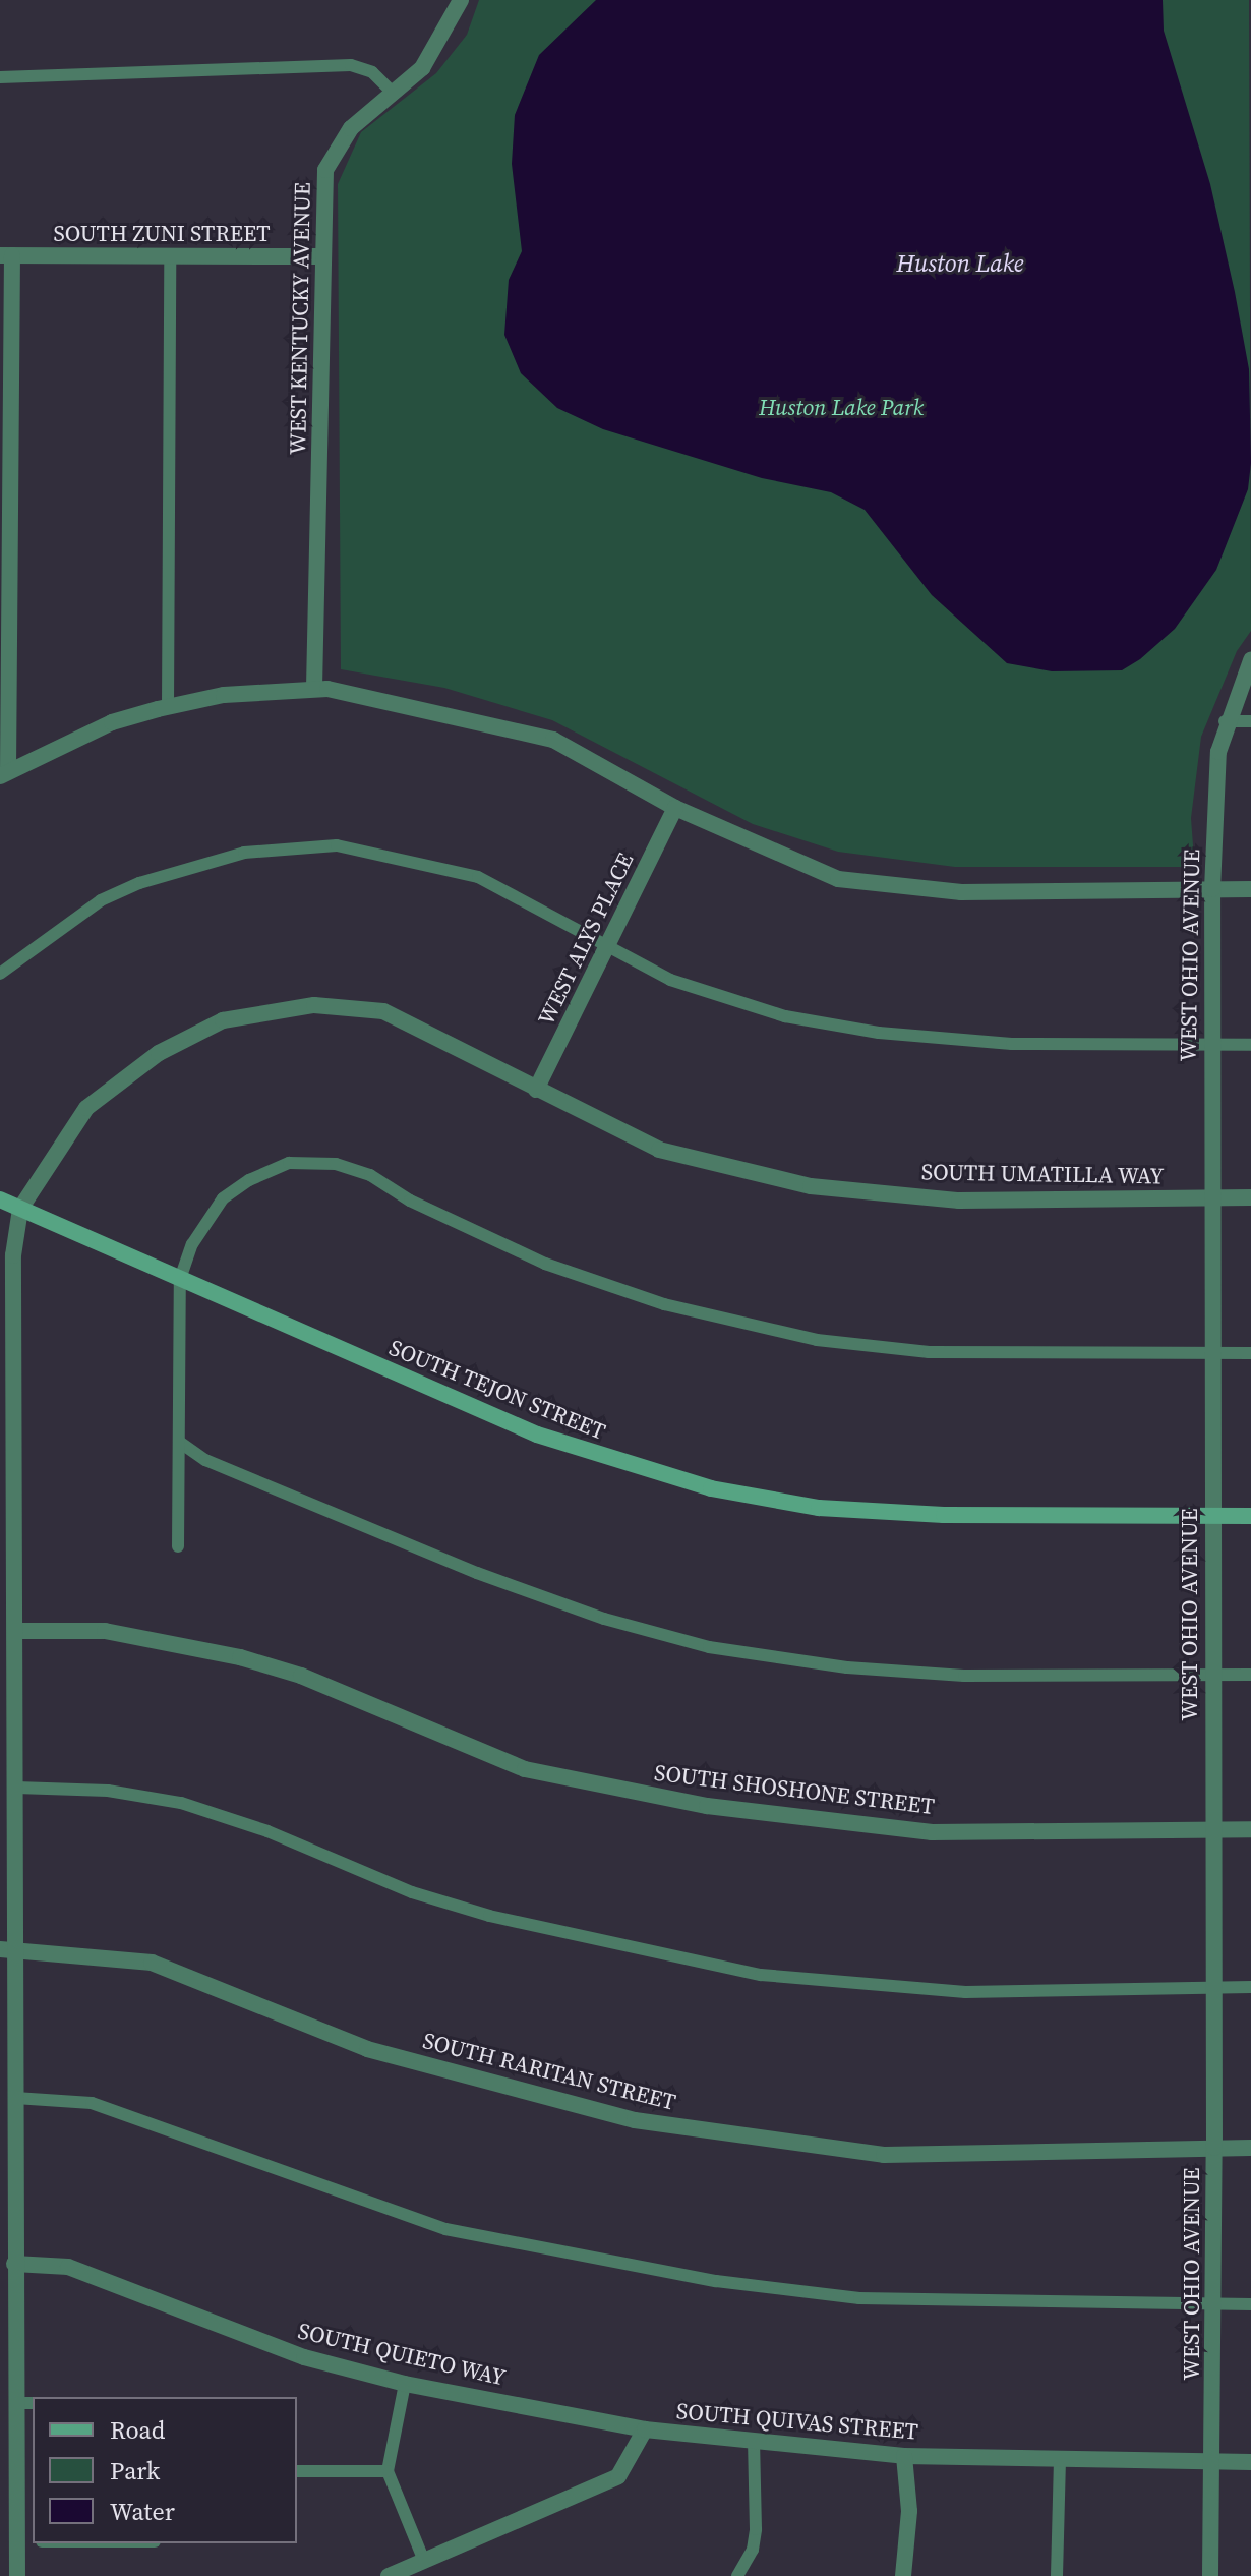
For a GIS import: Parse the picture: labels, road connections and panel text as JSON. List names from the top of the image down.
{
  "streets": {
    "street": [
      "SOUTH ZUNI STREET",
      "WEST KENTUCKY AVENUE",
      "WEST ALYS PLACE",
      "WEST OHIO AVENUE",
      "SOUTH UMATILLA WAY",
      "SOUTH TEJON STREET",
      "SOUTH SHOSHONE STREET",
      "SOUTH RARITAN STREET",
      "SOUTH QUIETO WAY",
      "SOUTH QUIVAS STREET"
    ]
  },
  "crossings": [
    ["SOUTH ZUNI STREET", "WEST KENTUCKY AVENUE"],
    ["WEST ALYS PLACE", "SOUTH UMATILLA WAY"],
    ["WEST OHIO AVENUE", "SOUTH UMATILLA WAY"],
    ["WEST OHIO AVENUE", "SOUTH TEJON STREET"],
    ["WEST OHIO AVENUE", "SOUTH SHOSHONE STREET"],
    ["WEST OHIO AVENUE", "SOUTH RARITAN STREET"],
    ["WEST OHIO AVENUE", "SOUTH QUIVAS STREET"],
    ["SOUTH UMATILLA WAY", "SOUTH TEJON STREET"],
    ["SOUTH QUIETO WAY", "SOUTH QUIVAS STREET"]
  ],
  "water": ["Huston Lake"],
  "parks": ["Huston Lake Park"],
  "legend": ["Road", "Park", "Water"]
}
